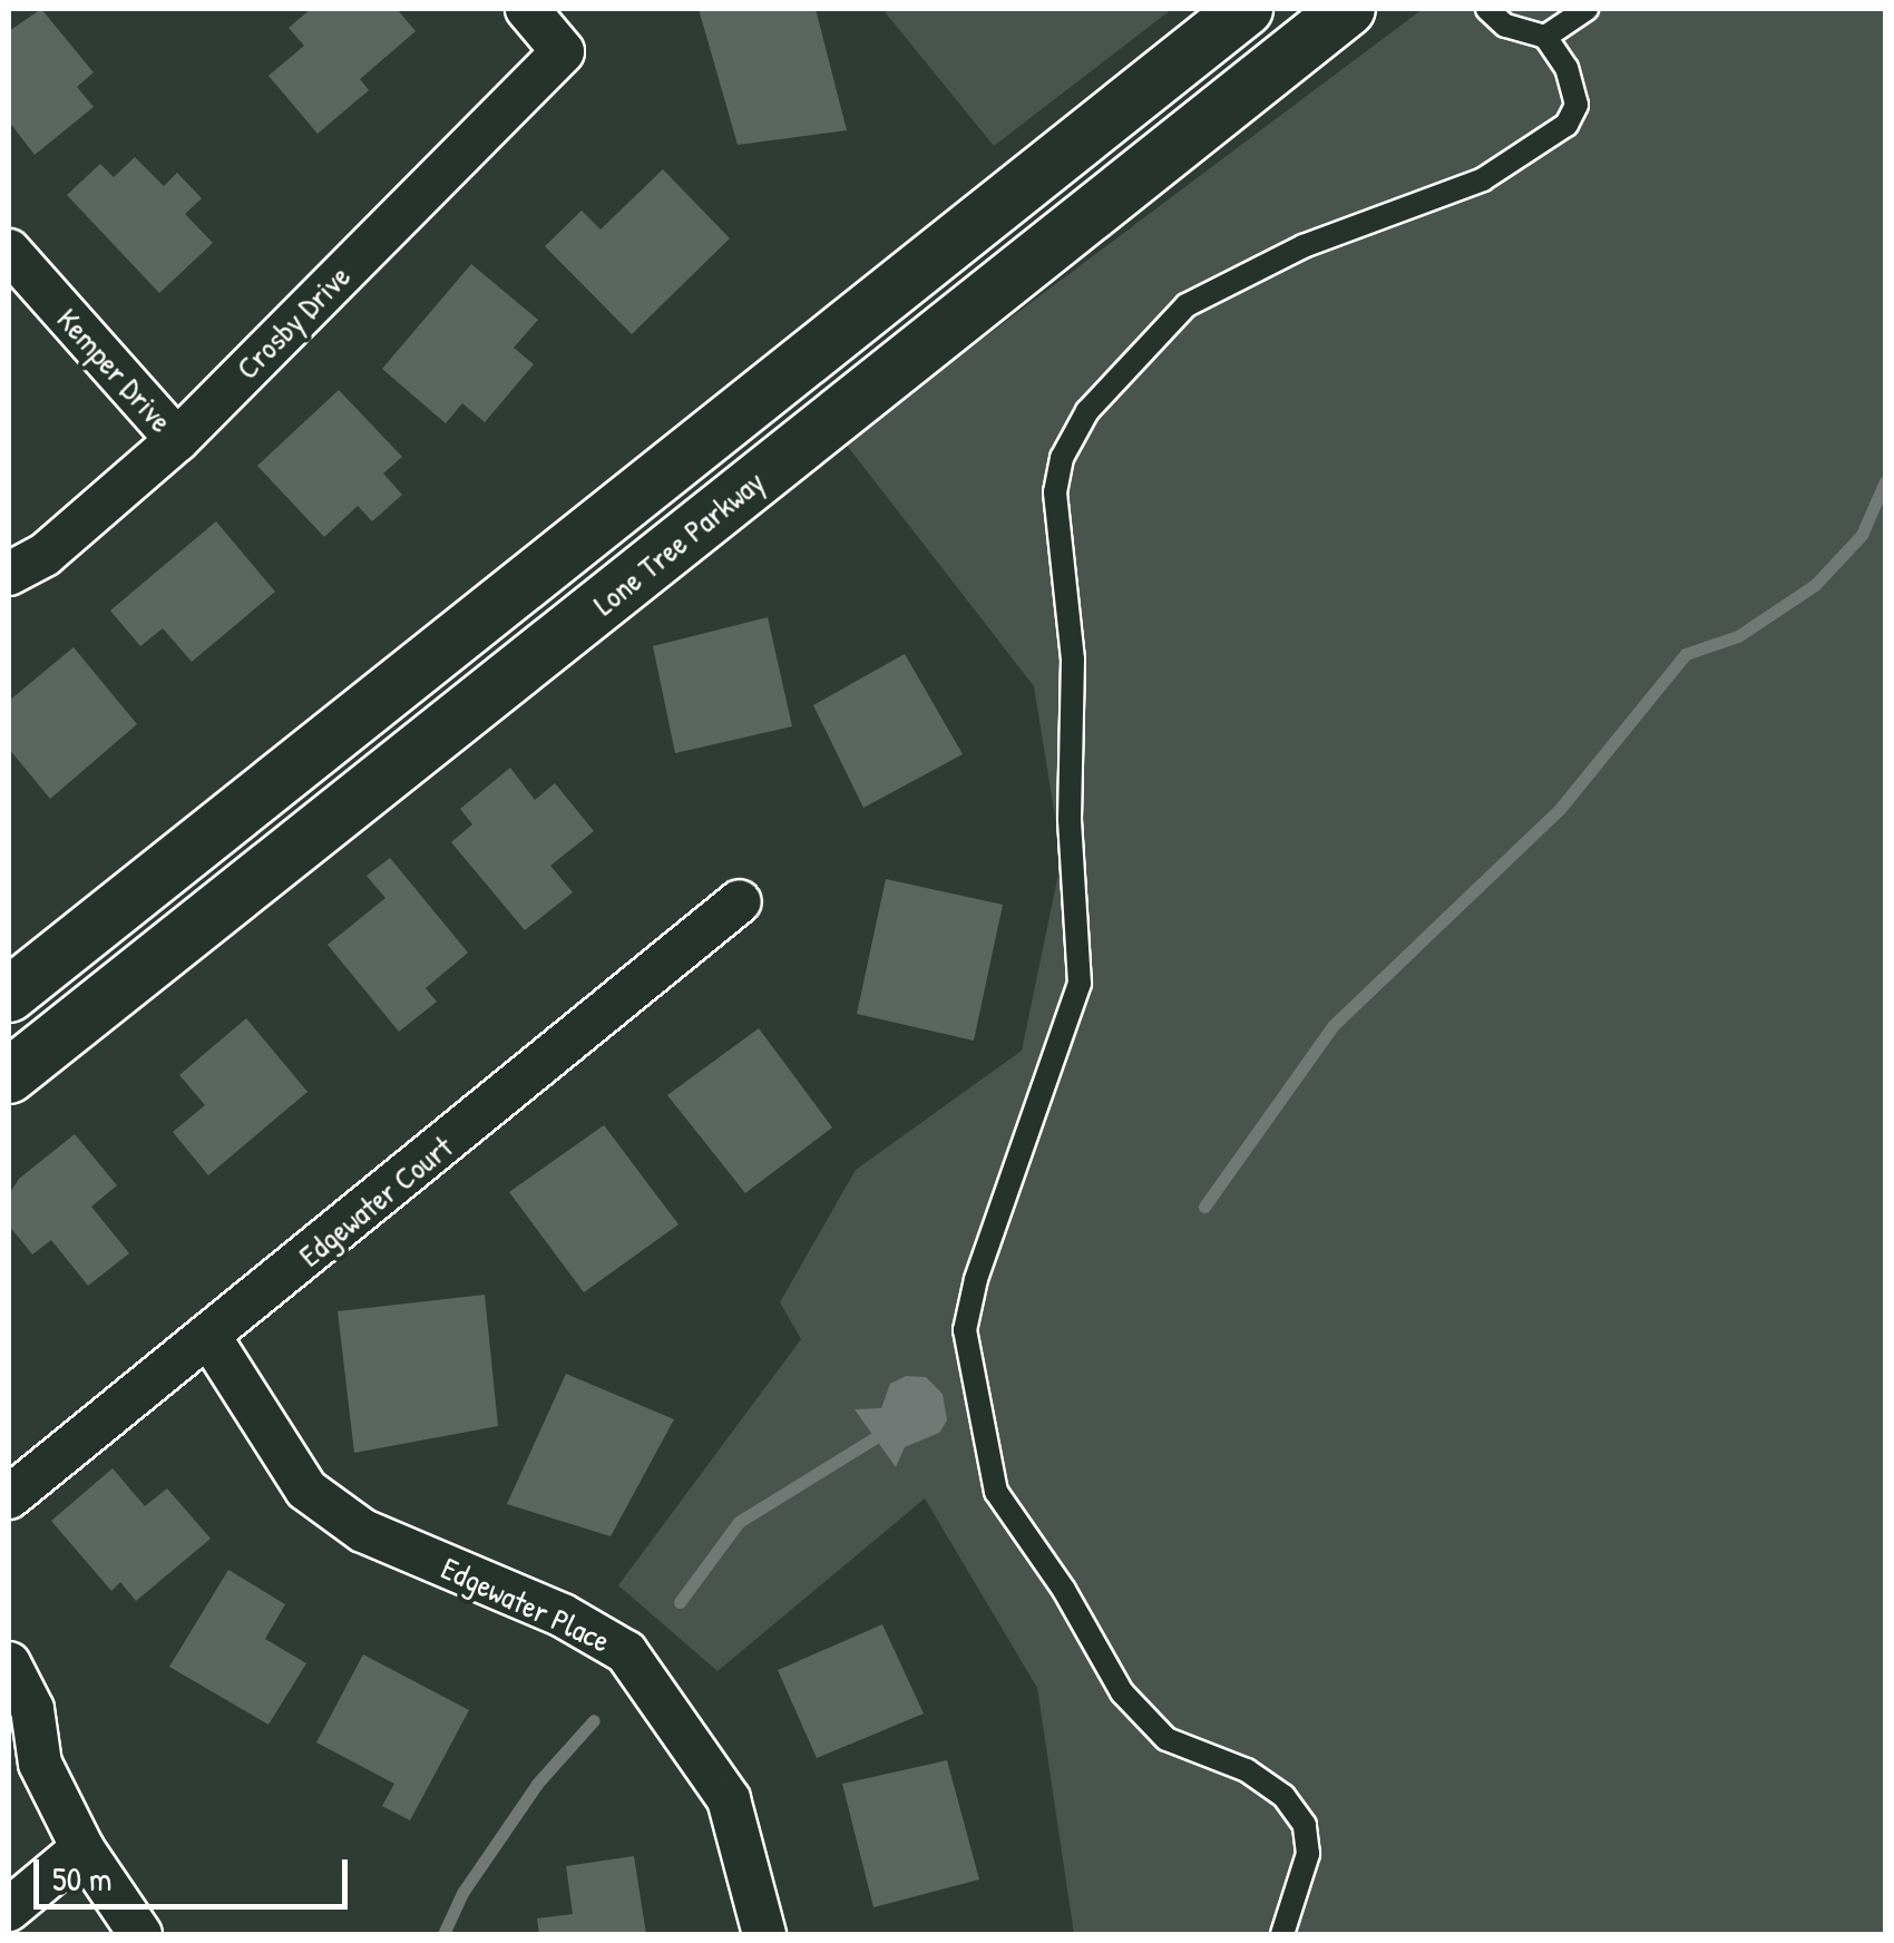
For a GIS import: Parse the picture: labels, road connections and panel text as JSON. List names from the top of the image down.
{
  "streets": {
    "street": [
      "Crosby Drive",
      "Kemper Drive",
      "Lone Tree Parkway",
      "Edgewater Court",
      "Edgewater Place"
    ]
  },
  "crossings": [
    ["Crosby Drive", "Kemper Drive"],
    ["Edgewater Court", "Edgewater Place"]
  ],
  "scale_bar": "50 m"
}
